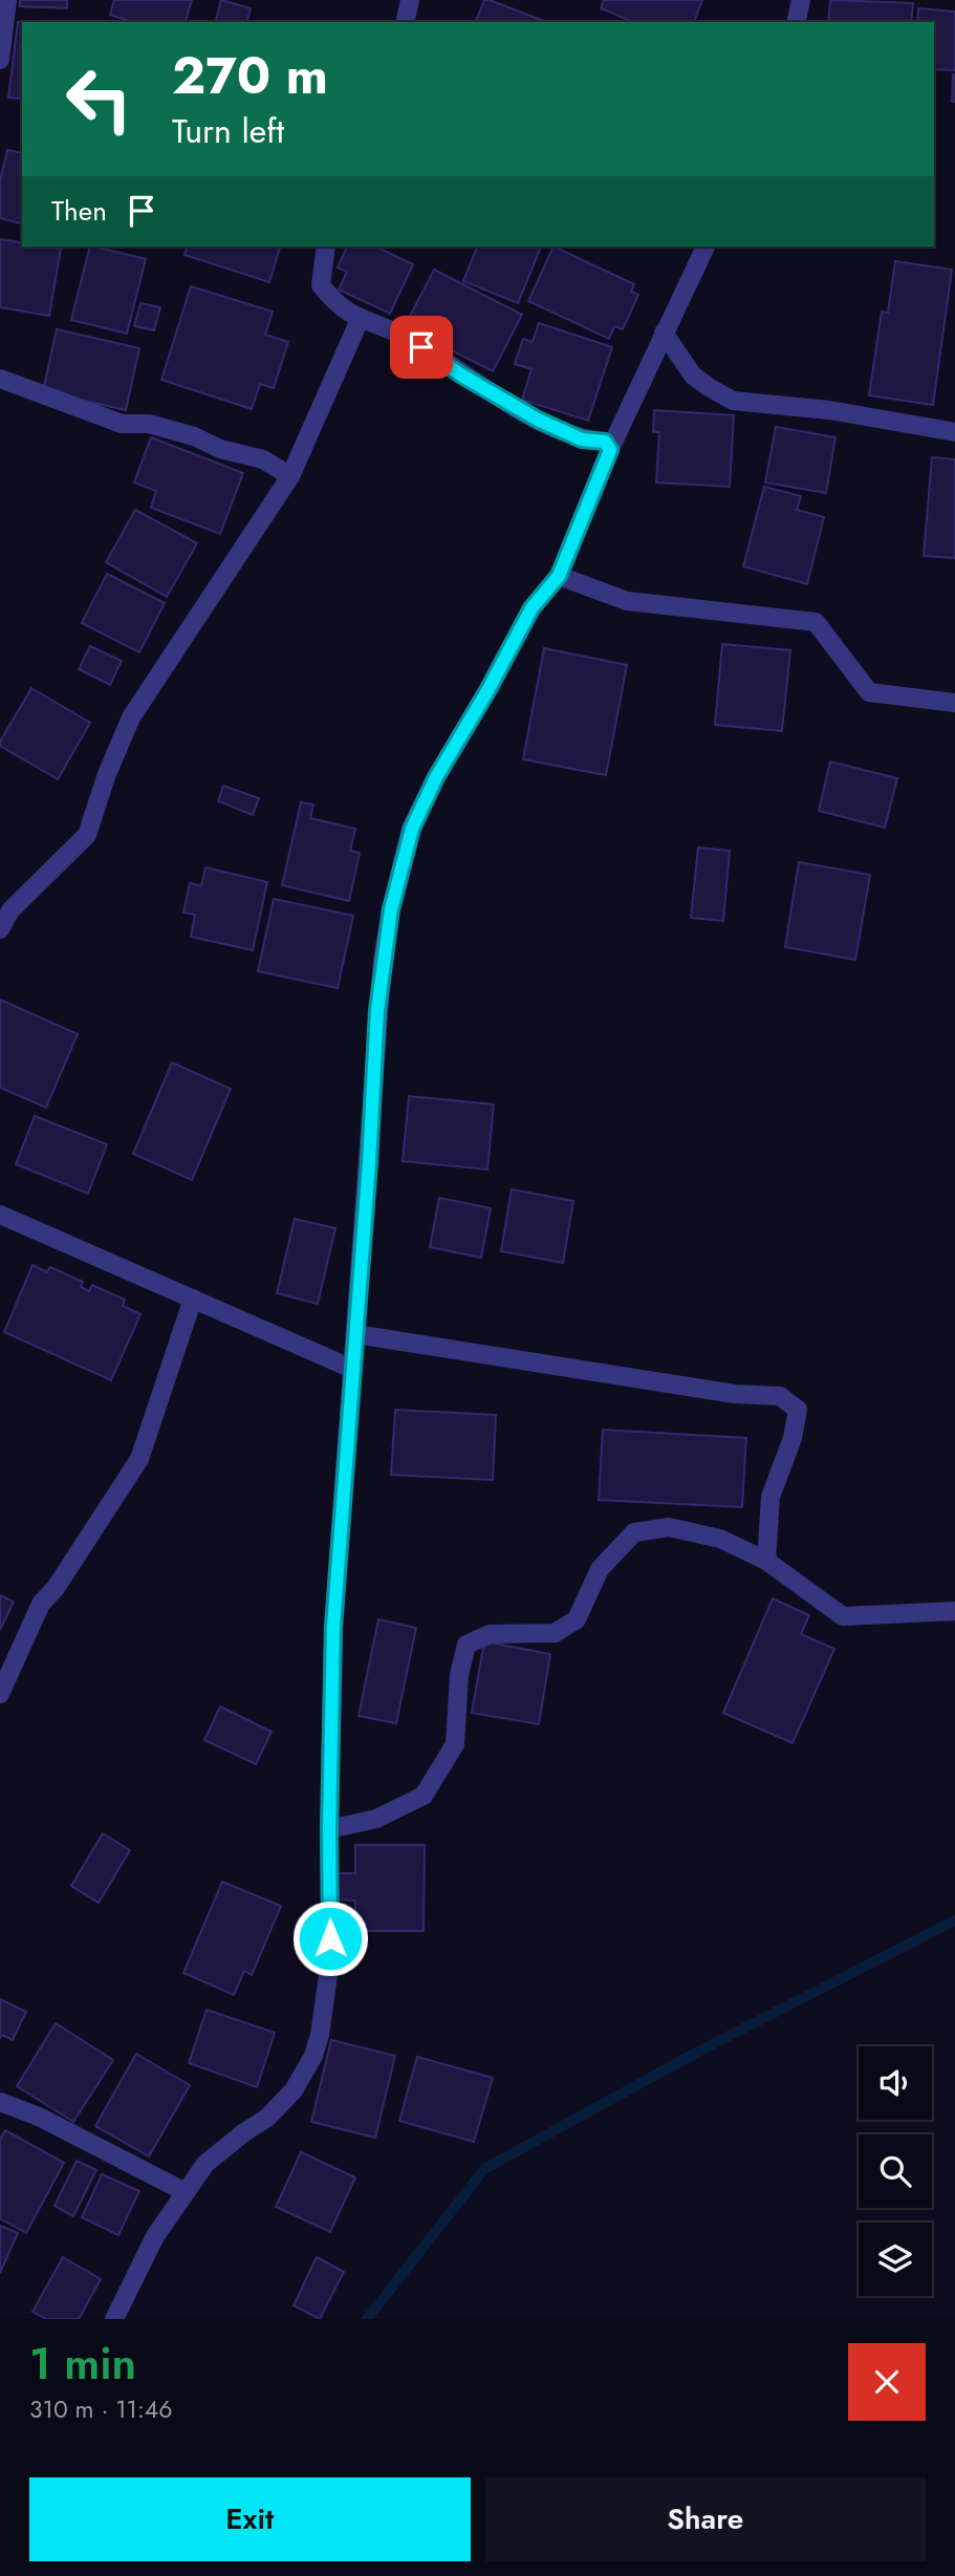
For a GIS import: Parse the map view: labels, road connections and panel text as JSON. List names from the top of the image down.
{
  "page": {
    "turn": ["270 m", "Turn left"],
    "then": "Then",
    "heading": ["1 min", "310 m · 11:46"],
    "buttons": ["Exit", "Share"]
  }
}
